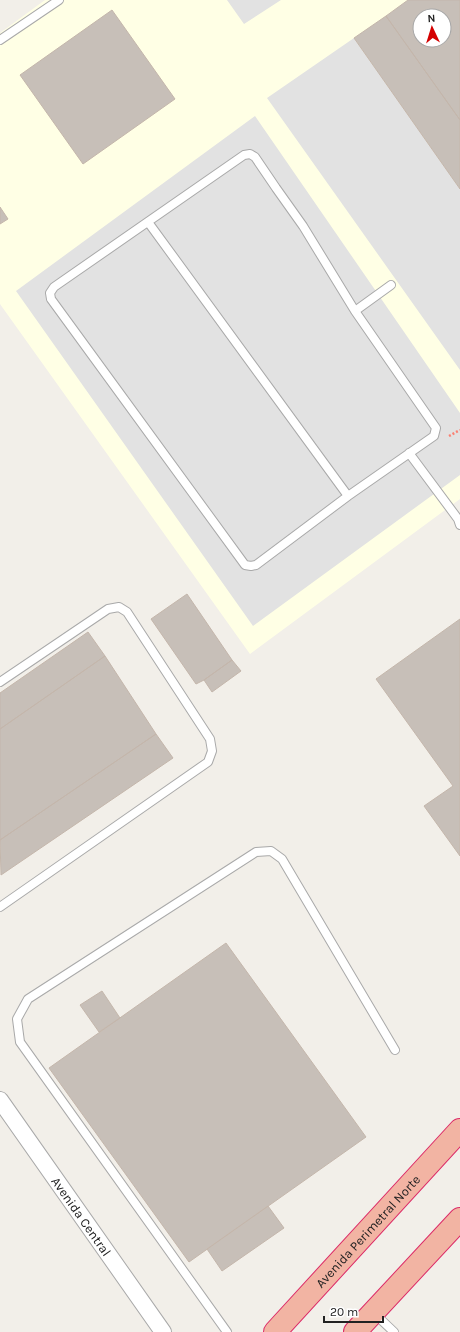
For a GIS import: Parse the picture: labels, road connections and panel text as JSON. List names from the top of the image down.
{
  "streets": {
    "highway": ["Avenida Perimetral Norte"],
    "street": ["Avenida Central"]
  },
  "scale_bar": "20 m",
  "north": "top"
}
